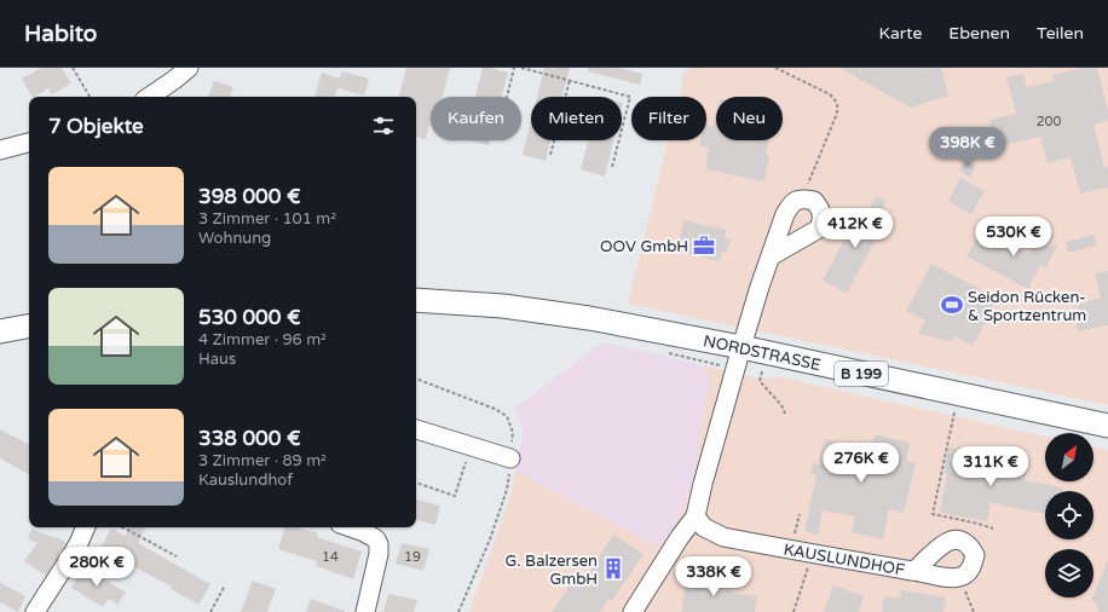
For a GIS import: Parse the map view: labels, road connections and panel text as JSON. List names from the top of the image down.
{
  "streets": {
    "main road": ["NORDSTRASSE", "B 199"],
    "street": ["KAUSLUNDHOF"]
  },
  "places": {
    "office": ["OOV GmbH"],
    "sports": ["Seidon Rücken- & Sportzentrum"],
    "building": ["G. Balzersen GmbH"]
  },
  "house_numbers": ["200", "14", "19"],
  "north": "top right",
  "page": {
    "header": "Habito",
    "nav": ["Karte", "Ebenen", "Teilen"],
    "chip": [
      "Kaufen",
      "Mieten",
      "Filter",
      "Neu"
    ],
    "heading": "7 Objekte",
    "price": [
      "398K €",
      "412K €",
      "530K €",
      "276K €",
      "311K €",
      "280K €",
      "338K €"
    ],
    "list": [
      {
        "name": "398 000 €",
        "note": "3 Zimmer · 101 m² · Wohnung"
      },
      {
        "name": "530 000 €",
        "note": "4 Zimmer · 96 m² · Haus"
      },
      {
        "name": "338 000 €",
        "note": "3 Zimmer · 89 m² · Kauslundhof"
      }
    ]
  }
}
